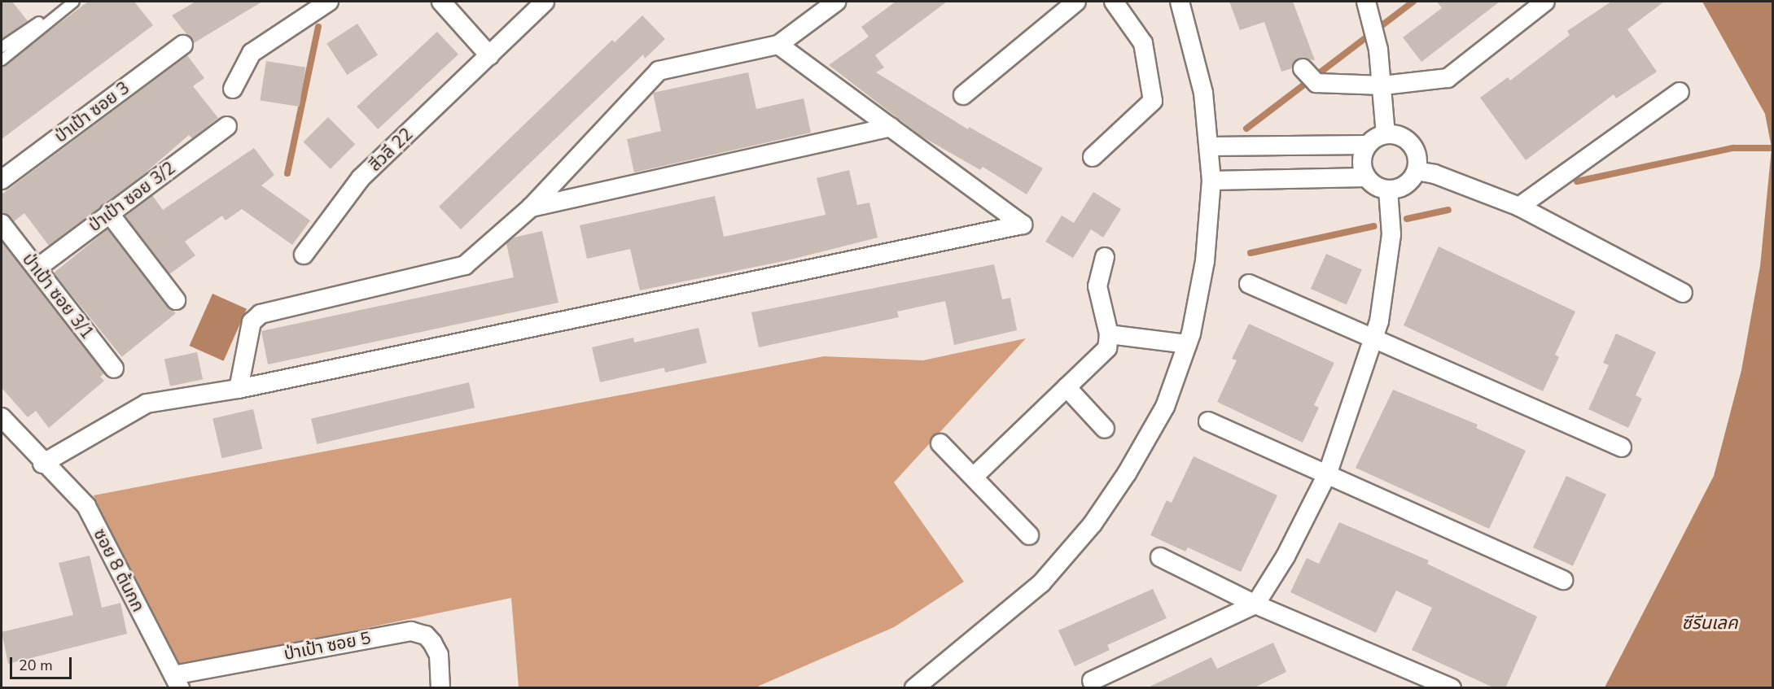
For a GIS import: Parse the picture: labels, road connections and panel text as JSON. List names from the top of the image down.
{
  "streets": {
    "street": [
      "ป่าเป้า ซอย 3",
      "สีวลี 22",
      "ป่าเป้า ซอย 3/2",
      "ป่าเป้า ซอย 3/1",
      "ซอย 8 ต้นกก",
      "ป่าเป้า ซอย 5"
    ]
  },
  "crossings": [
    ["ป่าเป้า ซอย 3/2", "ป่าเป้า ซอย 3/1"],
    ["ซอย 8 ต้นกก", "ป่าเป้า ซอย 5"]
  ],
  "water": ["ซีรีนเลค"],
  "scale_bar": "20 m"
}
